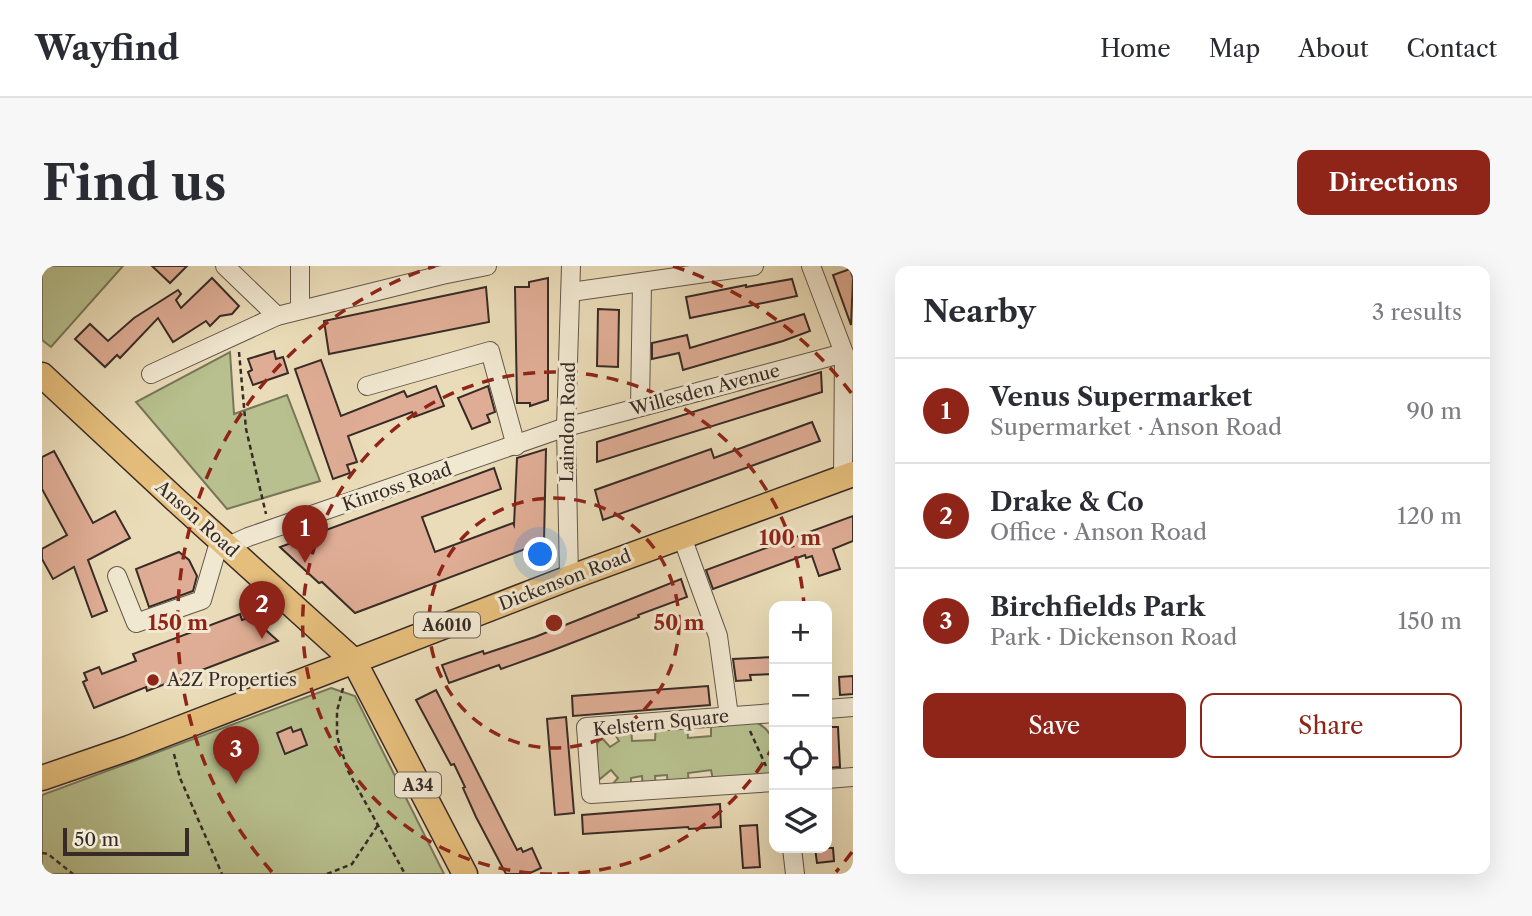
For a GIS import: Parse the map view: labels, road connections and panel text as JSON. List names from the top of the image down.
{
  "streets": {
    "highway": [
      "Anson Road",
      "Dickenson Road",
      "A6010",
      "A34"
    ],
    "street": [
      "Willesden Avenue",
      "Laindon Road",
      "Kinross Road",
      "Kelstern Square"
    ]
  },
  "crossings": [
    ["Willesden Avenue", "Laindon Road"],
    ["Willesden Avenue", "Kinross Road"],
    ["Laindon Road", "Kinross Road"],
    ["Laindon Road", "Dickenson Road"],
    ["Kinross Road", "Anson Road"],
    ["Anson Road", "Dickenson Road"],
    ["Anson Road", "A34"],
    ["Dickenson Road", "A34"]
  ],
  "places": ["A2Z Properties"],
  "scale_bar": "50 m",
  "page": {
    "header": "Wayfind",
    "nav": [
      "Home",
      "Map",
      "About",
      "Contact"
    ],
    "buttons": [
      "Directions",
      ["Save", "Share"]
    ],
    "title": "Find us",
    "heading": ["Nearby", "3 results"],
    "list": [
      {
        "mark": "1",
        "name": "Venus Supermarket",
        "note": "Supermarket · Anson Road",
        "value": "90 m"
      },
      {
        "mark": "2",
        "name": "Drake & Co",
        "note": "Office · Anson Road",
        "value": "120 m"
      },
      {
        "mark": "3",
        "name": "Birchfields Park",
        "note": "Park · Dickenson Road",
        "value": "150 m"
      }
    ],
    "pins": ["1", "2", "3"],
    "map_buttons": ["+", "−"],
    "scale": "50 m"
  },
  "rings": ["100 m", "50 m", "150 m"]
}
